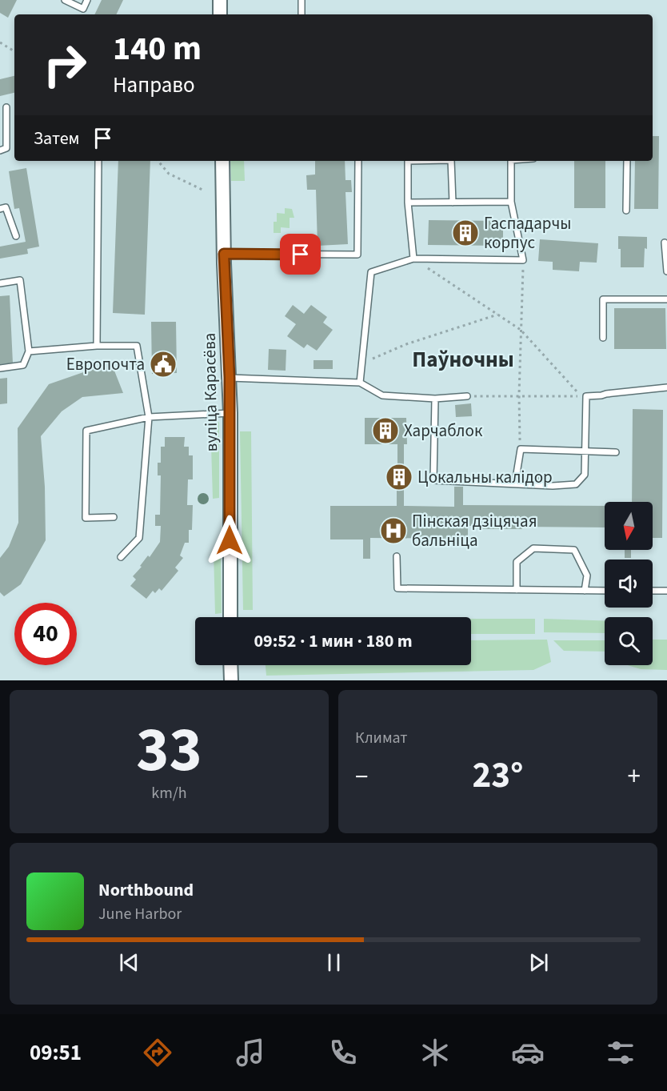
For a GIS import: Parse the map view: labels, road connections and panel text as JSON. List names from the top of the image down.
{
  "streets": {
    "street": ["вуліца Карасёва"]
  },
  "districts": ["Паўночны"],
  "places": {
    "building": ["Гаспадарчы корпус", "Харчаблок", "Цокальны калідор"],
    "public building": ["Европочта"],
    "hospital": ["Пінская дзіцячая бальніца"]
  },
  "north": "bottom",
  "page": {
    "turn": ["140 m", "Направо"],
    "then": "Затем",
    "limit": "40",
    "trip": "09:52 · 1 мин · 180 m",
    "tile": [
      ["33", "km/h"],
      "Климат"
    ],
    "heat": ["−", "23°", "+"],
    "song": ["Northbound", "June Harbor"],
    "tabs": "09:51"
  }
}
